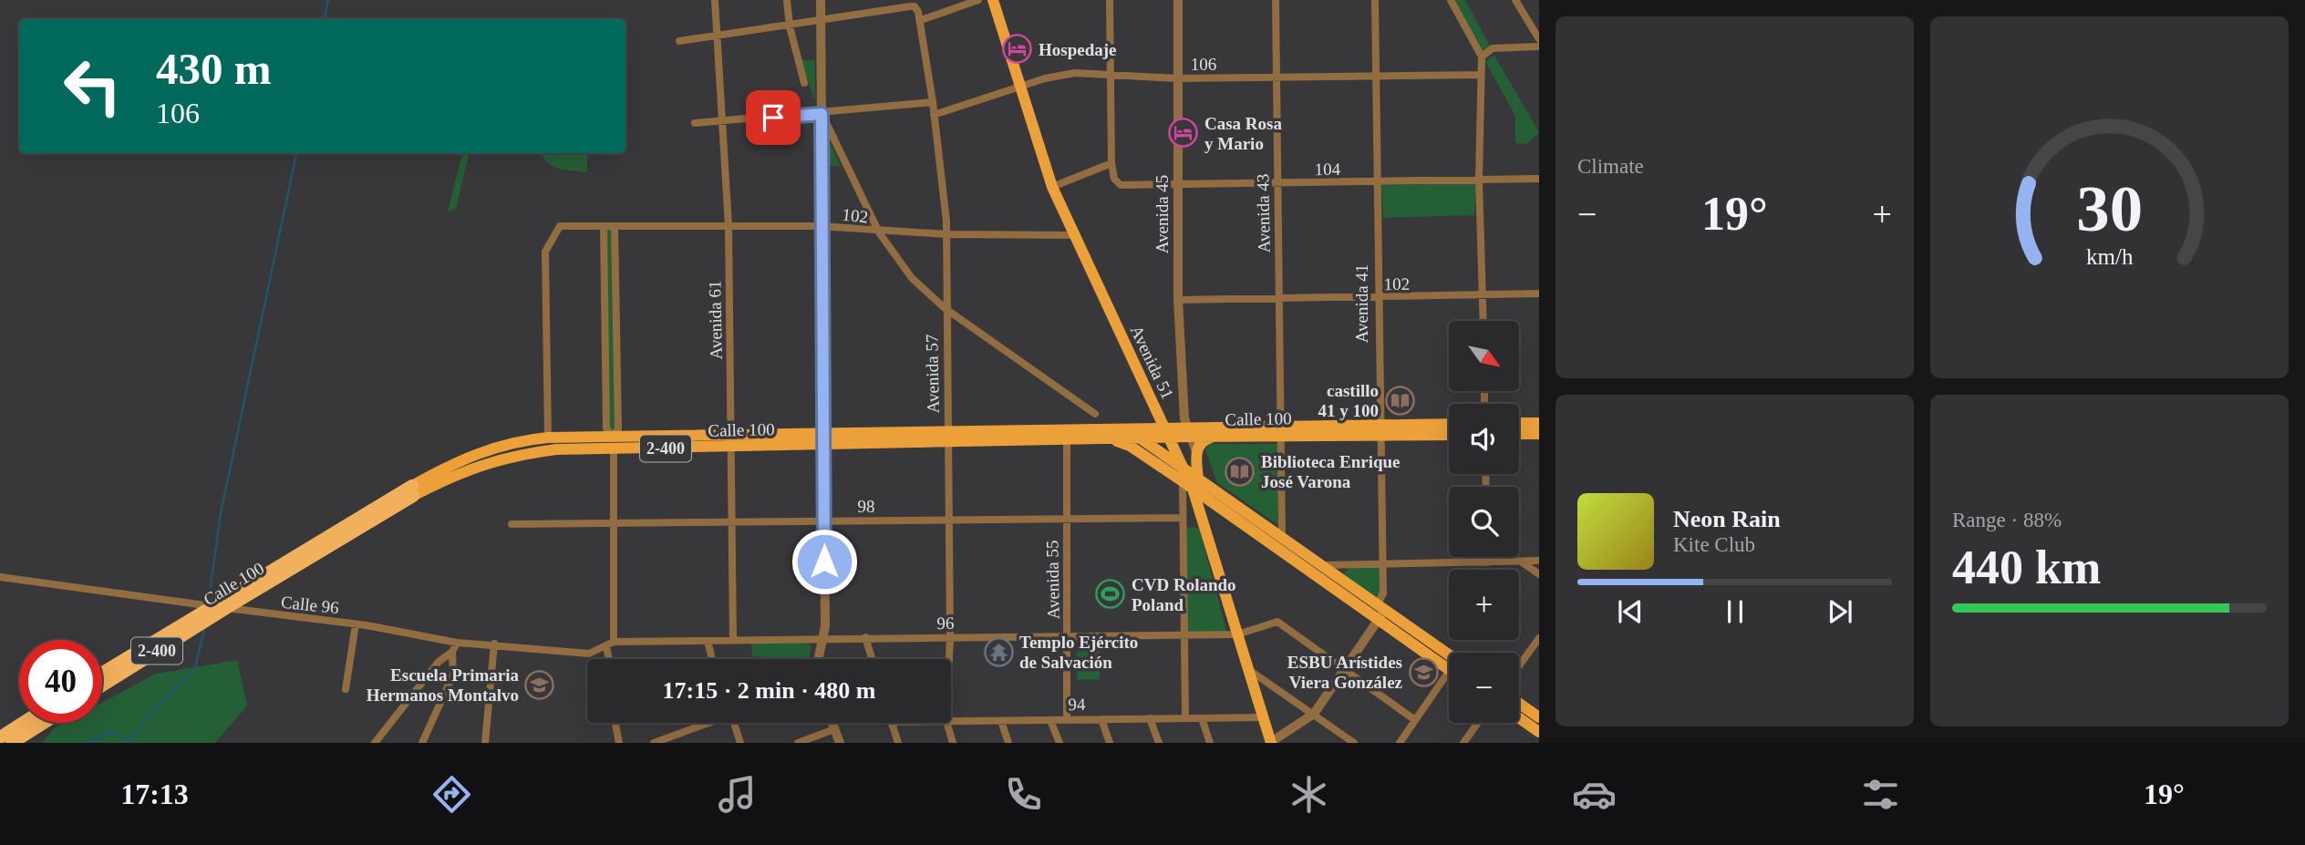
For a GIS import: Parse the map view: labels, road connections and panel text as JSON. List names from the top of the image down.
{
  "streets": {
    "highway": ["Calle 100", "2-400"],
    "main road": ["Avenida 51"],
    "street": [
      "106",
      "104",
      "Avenida 43",
      "Avenida 45",
      "102",
      "Avenida 41",
      "Avenida 61",
      "Avenida 57",
      "98",
      "Avenida 55",
      "Calle 96",
      "96",
      "94"
    ]
  },
  "crossings": [
    ["106", "Avenida 43"],
    ["106", "Avenida 45"],
    ["106", "Avenida 41"],
    ["106", "Avenida 51"],
    ["106", "Avenida 57"],
    ["104", "Avenida 43"],
    ["104", "Avenida 45"],
    ["104", "Avenida 41"],
    ["Avenida 43", "102"],
    ["Avenida 43", "Calle 100"],
    ["Avenida 45", "102"],
    ["Avenida 45", "Calle 100"],
    ["102", "Avenida 41"],
    ["102", "Avenida 61"],
    ["102", "Avenida 51"],
    ["102", "Avenida 57"],
    ["102", "Calle 100"],
    ["Avenida 41", "Calle 100"],
    ["Avenida 61", "Calle 100"],
    ["Avenida 61", "98"],
    ["Avenida 61", "96"],
    ["Avenida 51", "Calle 100"],
    ["Avenida 51", "96"],
    ["Avenida 51", "94"],
    ["Avenida 57", "Calle 100"],
    ["Avenida 57", "98"],
    ["Avenida 57", "96"],
    ["Calle 100", "Avenida 55"],
    ["Calle 100", "Calle 96"],
    ["98", "Avenida 55"],
    ["Avenida 55", "96"],
    ["Avenida 55", "94"],
    ["Calle 96", "96"]
  ],
  "places": {
    "hotel": ["Hospedaje", "Casa Rosa y Mario"],
    "library": ["castillo 41 y 100", "Biblioteca Enrique José Varona"],
    "sports": ["CVD Rolando Poland"],
    "temple": ["Templo Ejército de Salvación"],
    "school or university": ["ESBU Arístides Viera González", "Escuela Primaria Hermanos Montalvo"]
  },
  "north": "bottom right",
  "page": {
    "tile": [
      "Climate",
      ["Range · 88%", "440 km"]
    ],
    "turn": ["430 m", "106"],
    "heat": ["−", "19°", "+"],
    "map_buttons": ["+", "−"],
    "song": ["Neon Rain", "Kite Club"],
    "limit": "40",
    "trip": "17:15 · 2 min · 480 m",
    "tabs": ["17:13", "19°"],
    "gauge": ["30", "km/h"]
  }
}
